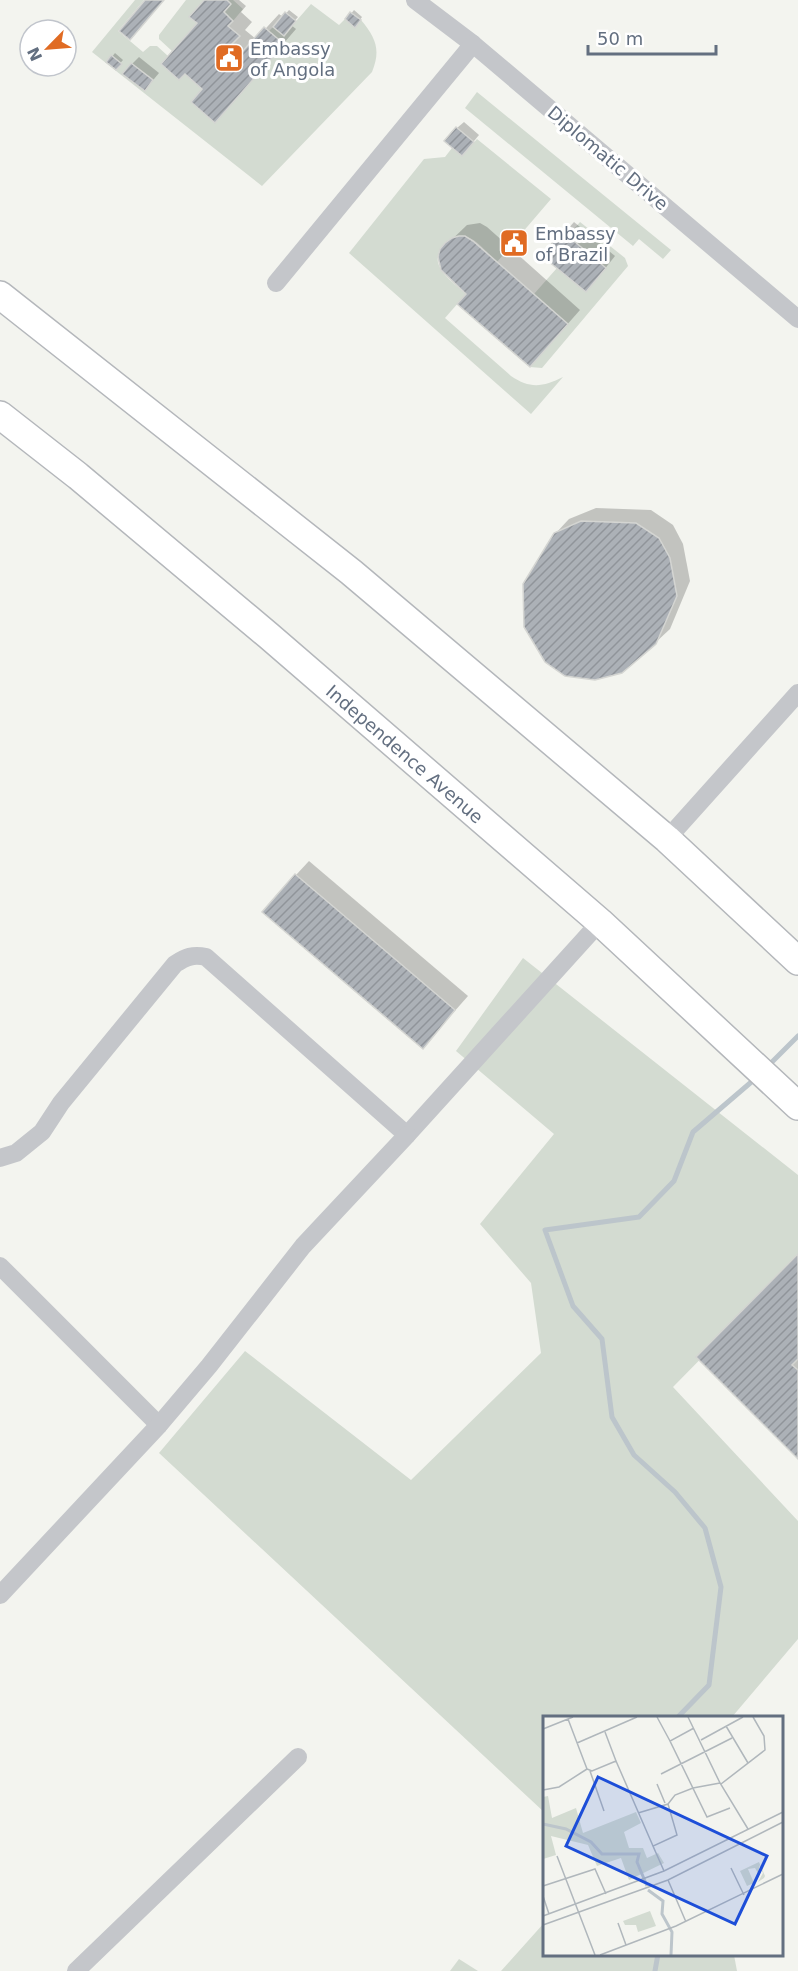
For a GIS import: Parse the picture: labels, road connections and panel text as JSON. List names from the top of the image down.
{
  "streets": {
    "main road": ["Independence Avenue"],
    "street": ["Diplomatic Drive"]
  },
  "places": {
    "public building": ["Embassy of Angola", "Embassy of Brazil"]
  },
  "scale_bar": "50 m",
  "north": "bottom left"
}
